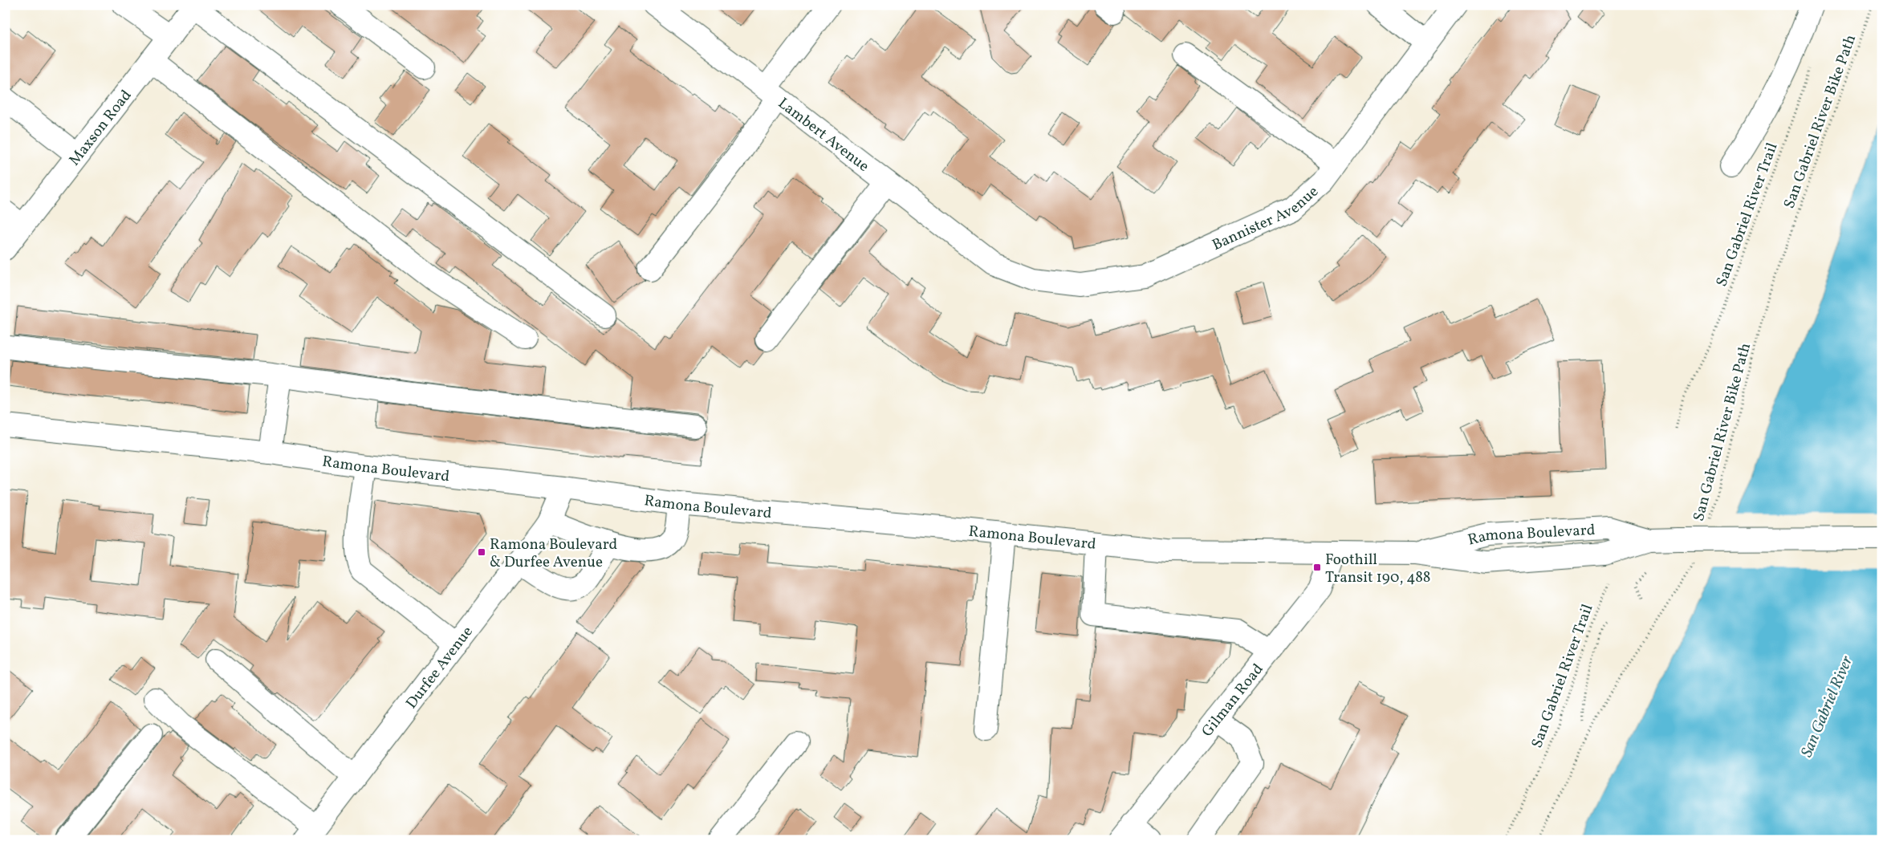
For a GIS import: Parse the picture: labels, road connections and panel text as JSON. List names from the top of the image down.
{
  "streets": {
    "main road": [
      "Maxson Road",
      "Lambert Avenue",
      "Bannister Avenue",
      "Ramona Boulevard",
      "Durfee Avenue",
      "Gilman Road"
    ],
    "path": ["San Gabriel River Bike Path", "San Gabriel River Trail"]
  },
  "crossings": [
    ["Lambert Avenue", "Bannister Avenue"],
    ["Ramona Boulevard", "Durfee Avenue"],
    ["Ramona Boulevard", "Gilman Road"]
  ],
  "water": ["San Gabriel River"],
  "places": {
    "transit": ["Ramona Boulevard & Durfee Avenue", "Foothill Transit 190, 488"]
  }
}
